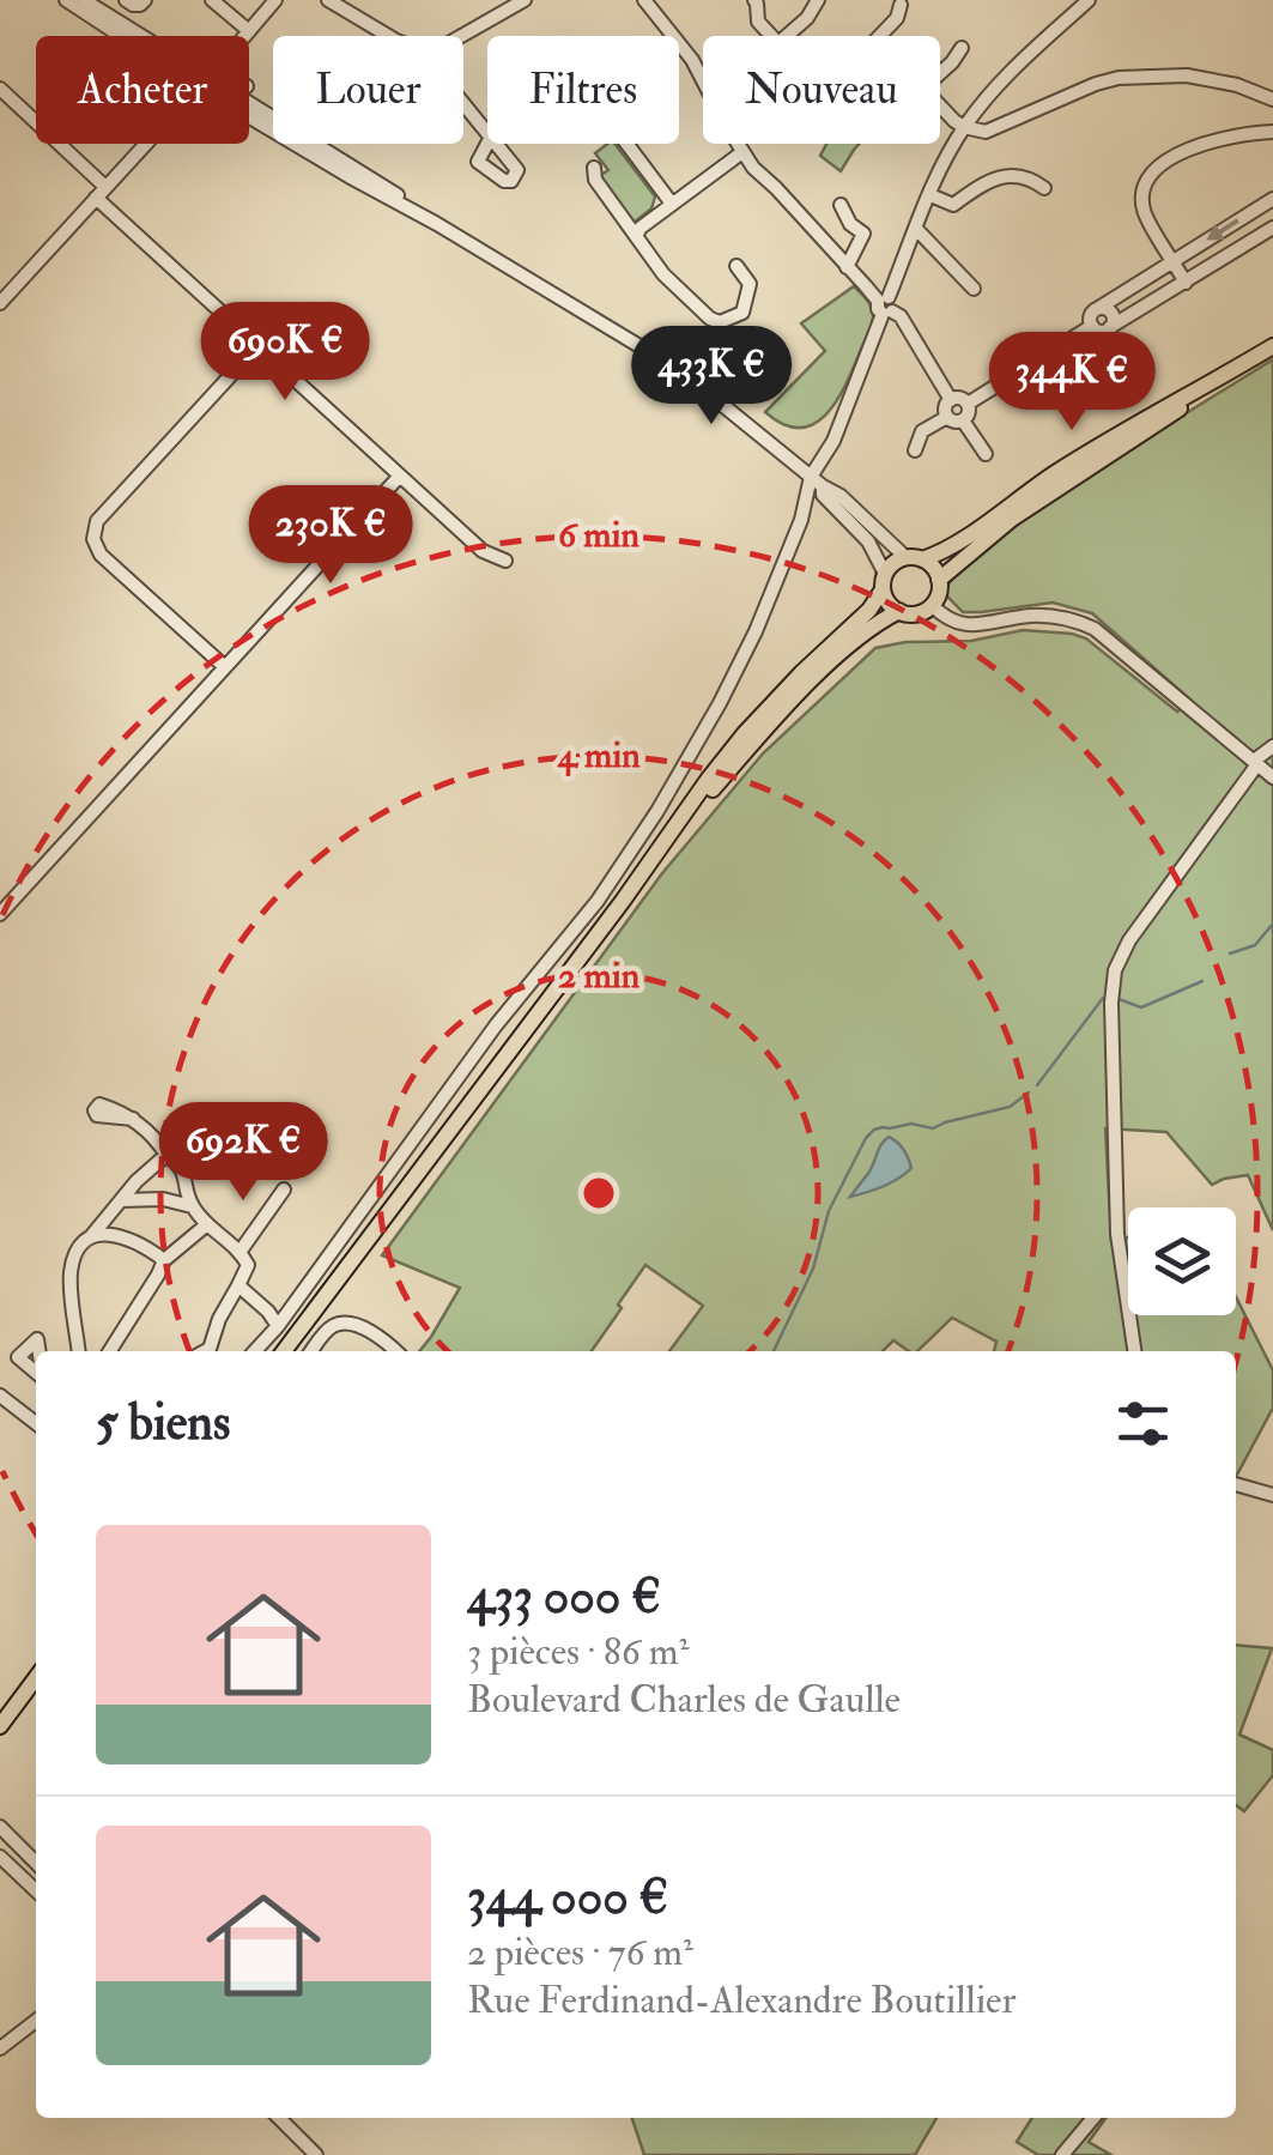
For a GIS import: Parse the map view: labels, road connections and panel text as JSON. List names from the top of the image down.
{
  "page": {
    "chip": [
      "Acheter",
      "Louer",
      "Filtres",
      "Nouveau"
    ],
    "price": [
      "690K €",
      "433K €",
      "344K €",
      "230K €",
      "692K €"
    ],
    "heading": "5 biens",
    "list": [
      {
        "name": "433 000 €",
        "note": "3 pièces · 86 m² · Boulevard Charles de Gaulle"
      },
      {
        "name": "344 000 €",
        "note": "2 pièces · 76 m² · Rue Ferdinand-Alexandre Boutillier"
      }
    ]
  },
  "rings": ["6 min", "4 min", "2 min"]
}
